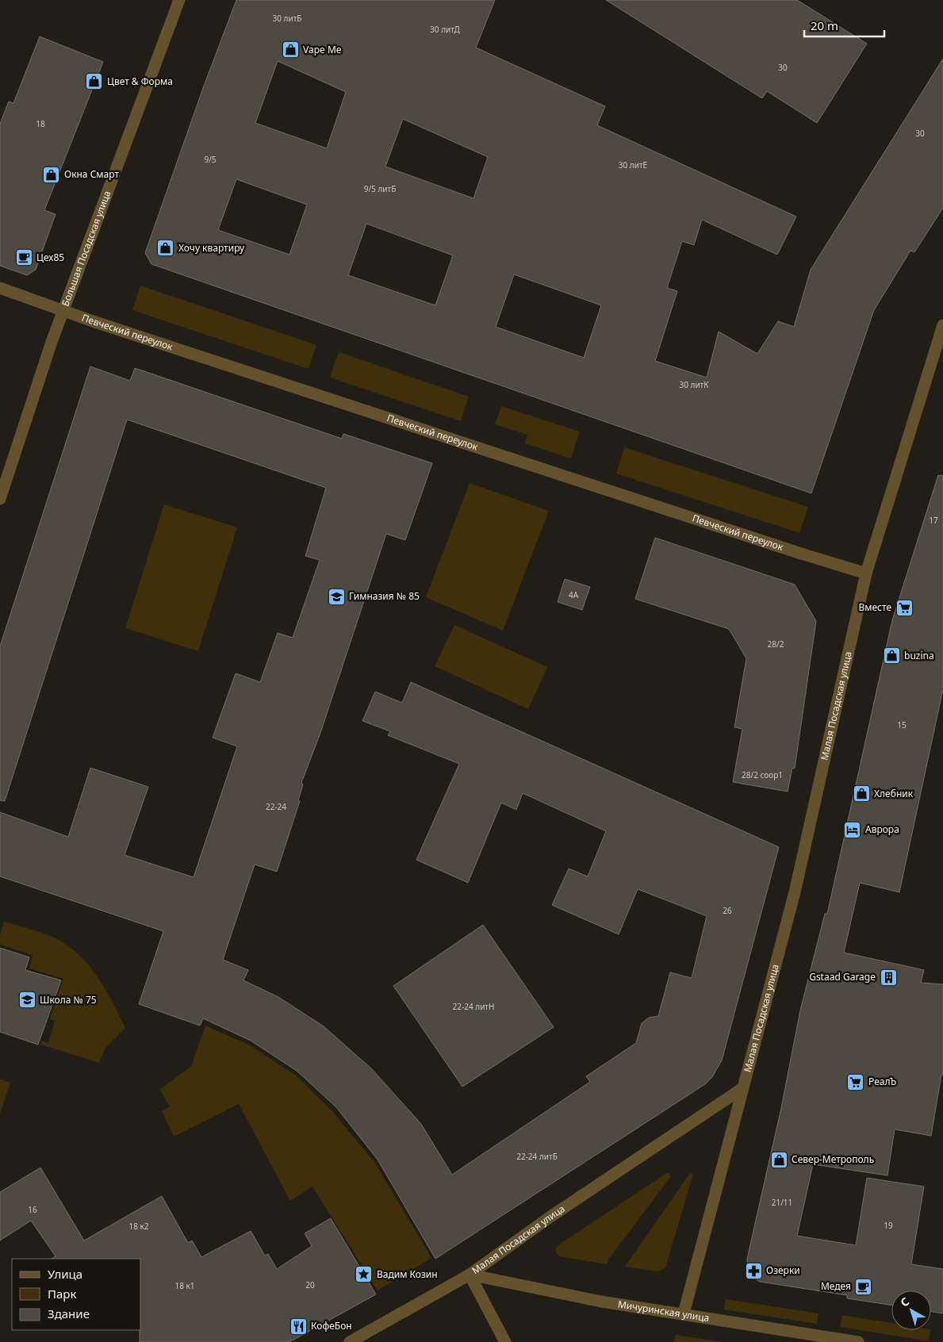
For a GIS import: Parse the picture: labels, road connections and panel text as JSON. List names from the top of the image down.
{
  "streets": {
    "street": [
      "Большая Посадская улица",
      "Певческий переулок",
      "Малая Посадская улица",
      "Мичуринская улица"
    ]
  },
  "crossings": [
    ["Большая Посадская улица", "Певческий переулок"],
    ["Певческий переулок", "Малая Посадская улица"],
    ["Малая Посадская улица", "Мичуринская улица"]
  ],
  "places": {
    "shop": [
      "Vape Me",
      "Цвет & Форма",
      "Окна Смарт",
      "Хочу квартиру",
      "buzina",
      "Хлебник",
      "Север-Метрополь"
    ],
    "cafe": ["Цех85", "Медея"],
    "school or university": ["Гимназия № 85", "Школа № 75"],
    "supermarket": ["Вместе", "РеалЪ"],
    "hotel": ["Аврора"],
    "building": ["Gstaad Garage"],
    "pharmacy": ["Озерки"],
    "place": ["Вадим Козин"],
    "restaurant": ["КофеБон"]
  },
  "house_numbers": [
    "30 литБ",
    "30 литД",
    "30",
    "18",
    "30",
    "9/5",
    "30 литЕ",
    "9/5 литБ",
    "30 литК",
    "17",
    "4А",
    "28/2",
    "15",
    "28/2 соор1",
    "22-24",
    "26",
    "22-24 литН",
    "22-24 литБ",
    "21/11",
    "16",
    "19",
    "18 к2",
    "20",
    "18 к1"
  ],
  "legend": ["Улица", "Парк", "Здание"],
  "scale_bar": "20 m",
  "north": "top left"
}
